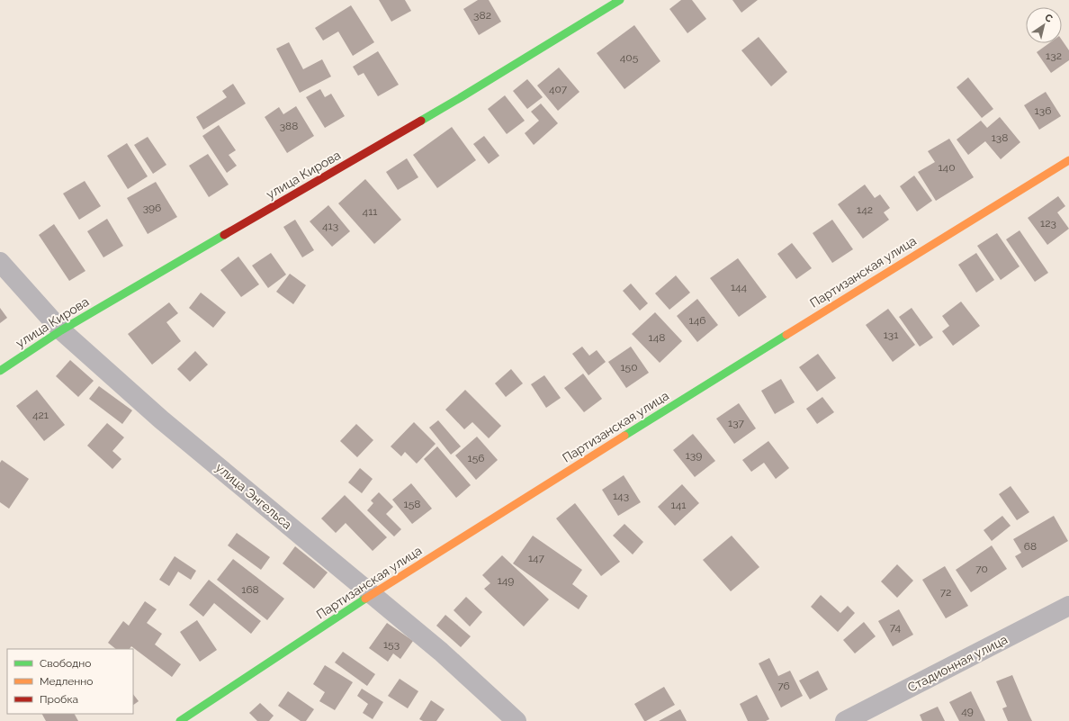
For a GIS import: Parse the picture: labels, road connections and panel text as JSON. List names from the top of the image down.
{
  "streets": {
    "street": [
      "улица Кирова",
      "Партизанская улица",
      "улица Энгельса",
      "Стадионная улица"
    ]
  },
  "crossings": [
    ["улица Кирова", "улица Энгельса"],
    ["Партизанская улица", "улица Энгельса"]
  ],
  "house_numbers": [
    "382",
    "132",
    "405",
    "407",
    "136",
    "388",
    "138",
    "140",
    "396",
    "142",
    "411",
    "123",
    "413",
    "144",
    "146",
    "131",
    "148",
    "150",
    "421",
    "137",
    "139",
    "156",
    "143",
    "158",
    "141",
    "68",
    "147",
    "70",
    "149",
    "168",
    "72",
    "74",
    "153",
    "76",
    "49"
  ],
  "legend": ["Свободно", "Медленно", "Пробка"],
  "north": "top right"
}
